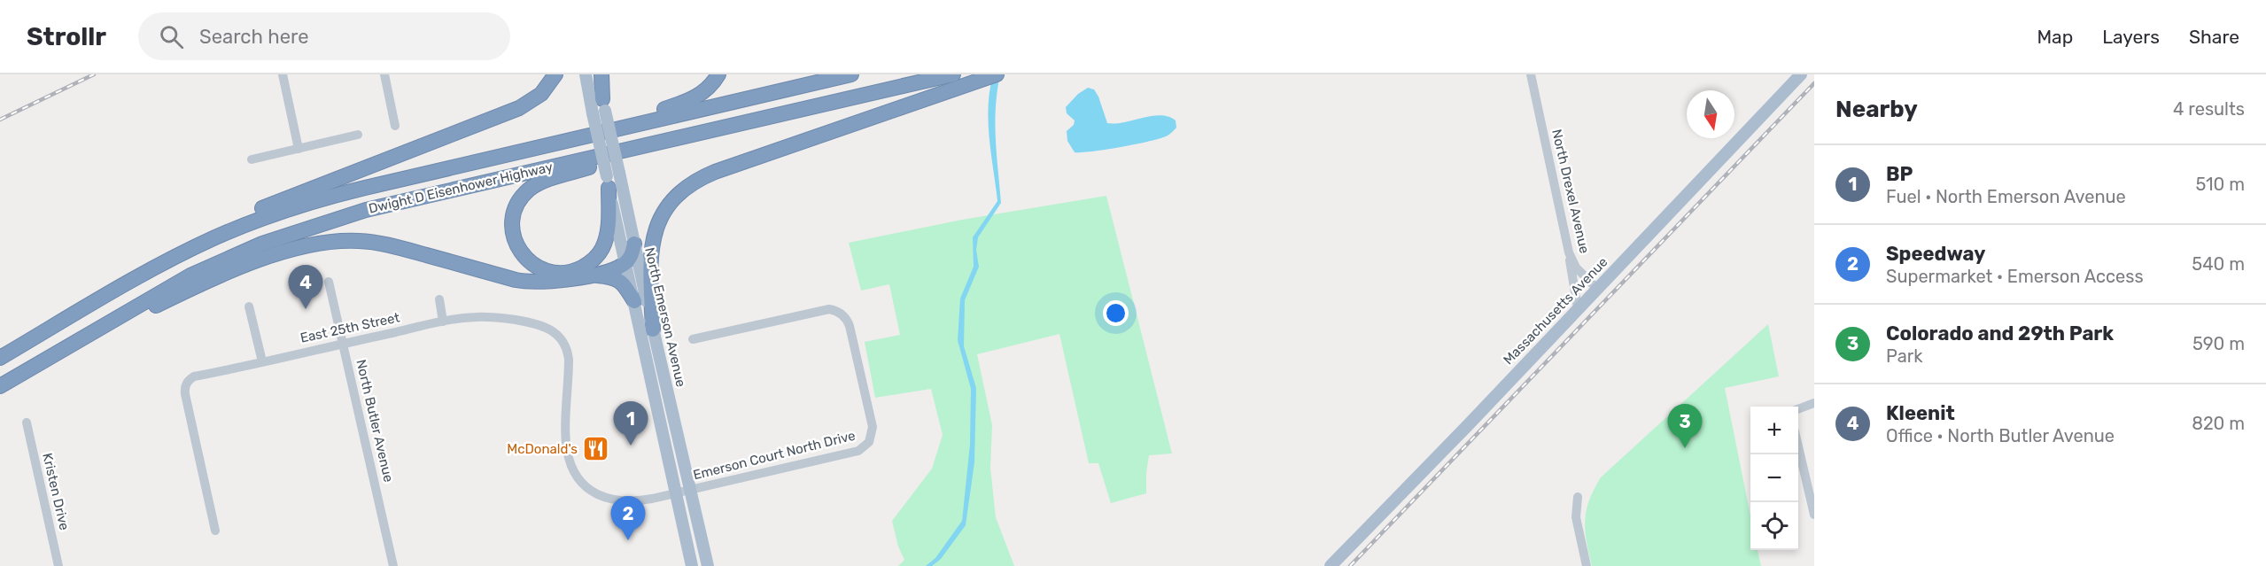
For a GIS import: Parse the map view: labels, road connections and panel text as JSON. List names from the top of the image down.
{
  "streets": {
    "highway": ["Dwight D Eisenhower Highway"],
    "main road": ["Massachusetts Avenue", "North Emerson Avenue"],
    "street": [
      "North Drexel Avenue",
      "East 25th Street",
      "North Butler Avenue",
      "Emerson Court North Drive",
      "Kristen Drive"
    ]
  },
  "crossings": [
    ["North Drexel Avenue", "Massachusetts Avenue"],
    ["North Emerson Avenue", "Emerson Court North Drive"],
    ["East 25th Street", "North Butler Avenue"],
    ["East 25th Street", "Emerson Court North Drive"]
  ],
  "places": {
    "restaurant": ["McDonald's"]
  },
  "north": "bottom",
  "page": {
    "header": "Strollr",
    "search": "Search here",
    "nav": ["Map", "Layers", "Share"],
    "heading": ["Nearby", "4 results"],
    "list": [
      {
        "mark": "1",
        "name": "BP",
        "note": "Fuel · North Emerson Avenue",
        "value": "510 m"
      },
      {
        "mark": "2",
        "name": "Speedway",
        "note": "Supermarket · Emerson Access",
        "value": "540 m"
      },
      {
        "mark": "3",
        "name": "Colorado and 29th Park",
        "note": "Park",
        "value": "590 m"
      },
      {
        "mark": "4",
        "name": "Kleenit",
        "note": "Office · North Butler Avenue",
        "value": "820 m"
      }
    ],
    "pins": [
      "4",
      "1",
      "3",
      "2"
    ],
    "map_buttons": ["+", "−"]
  }
}
